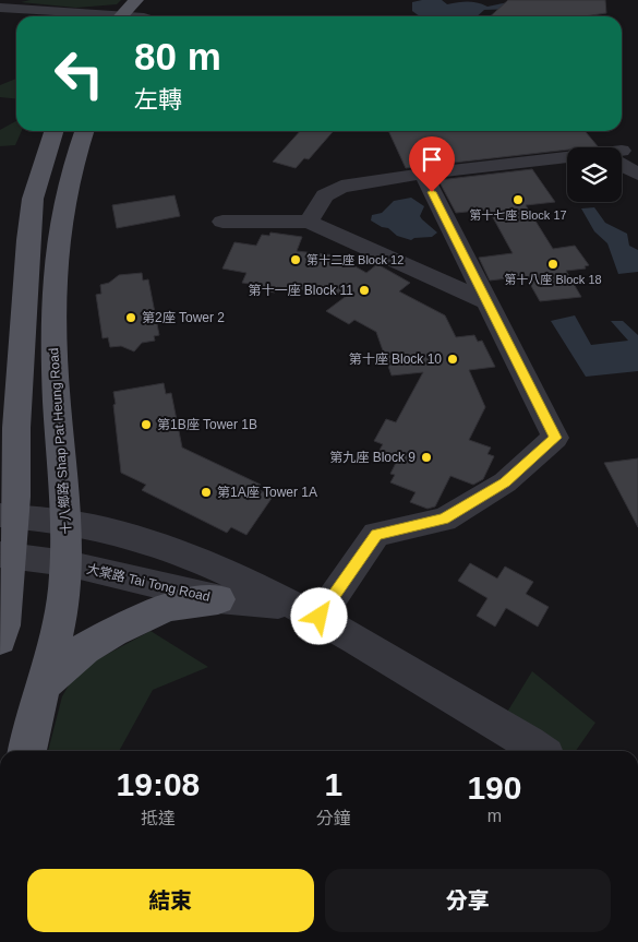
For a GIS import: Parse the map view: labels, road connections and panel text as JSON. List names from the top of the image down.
{
  "streets": {
    "main road": ["十八鄉路 Shap Pat Heung Road"],
    "street": ["大棠路 Tai Tong Road"]
  },
  "crossings": [
    ["十八鄉路 Shap Pat Heung Road", "大棠路 Tai Tong Road"]
  ],
  "places": [
    "第十七座 Block 17",
    "第十二座 Block 12",
    "第十八座 Block 18",
    "第十一座 Block 11",
    "第2座 Tower 2",
    "第十座 Block 10",
    "第1B座 Tower 1B",
    "第九座 Block 9",
    "第1A座 Tower 1A"
  ],
  "page": {
    "turn": ["80 m", "左轉"],
    "eta": [
      "19:08",
      "抵達",
      "1",
      "分鐘",
      "190",
      "m"
    ],
    "buttons": ["結束", "分享"]
  }
}
